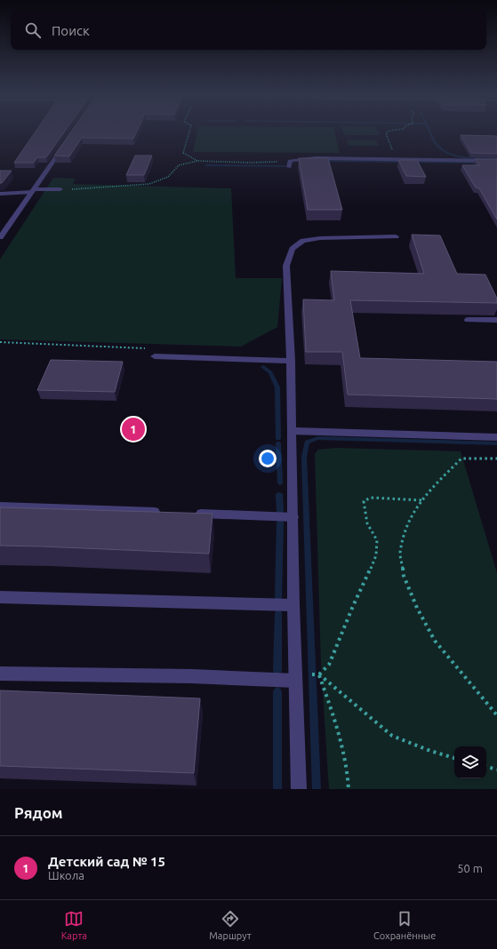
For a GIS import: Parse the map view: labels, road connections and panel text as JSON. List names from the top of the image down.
{
  "page": {
    "search": "Поиск",
    "pins": "1",
    "heading": "Рядом",
    "list": [
      {
        "mark": "1",
        "name": "Детский сад № 15",
        "note": "Школа",
        "value": "50 m"
      }
    ],
    "nav": ["Карта", "Маршрут", "Сохранённые"]
  }
}
